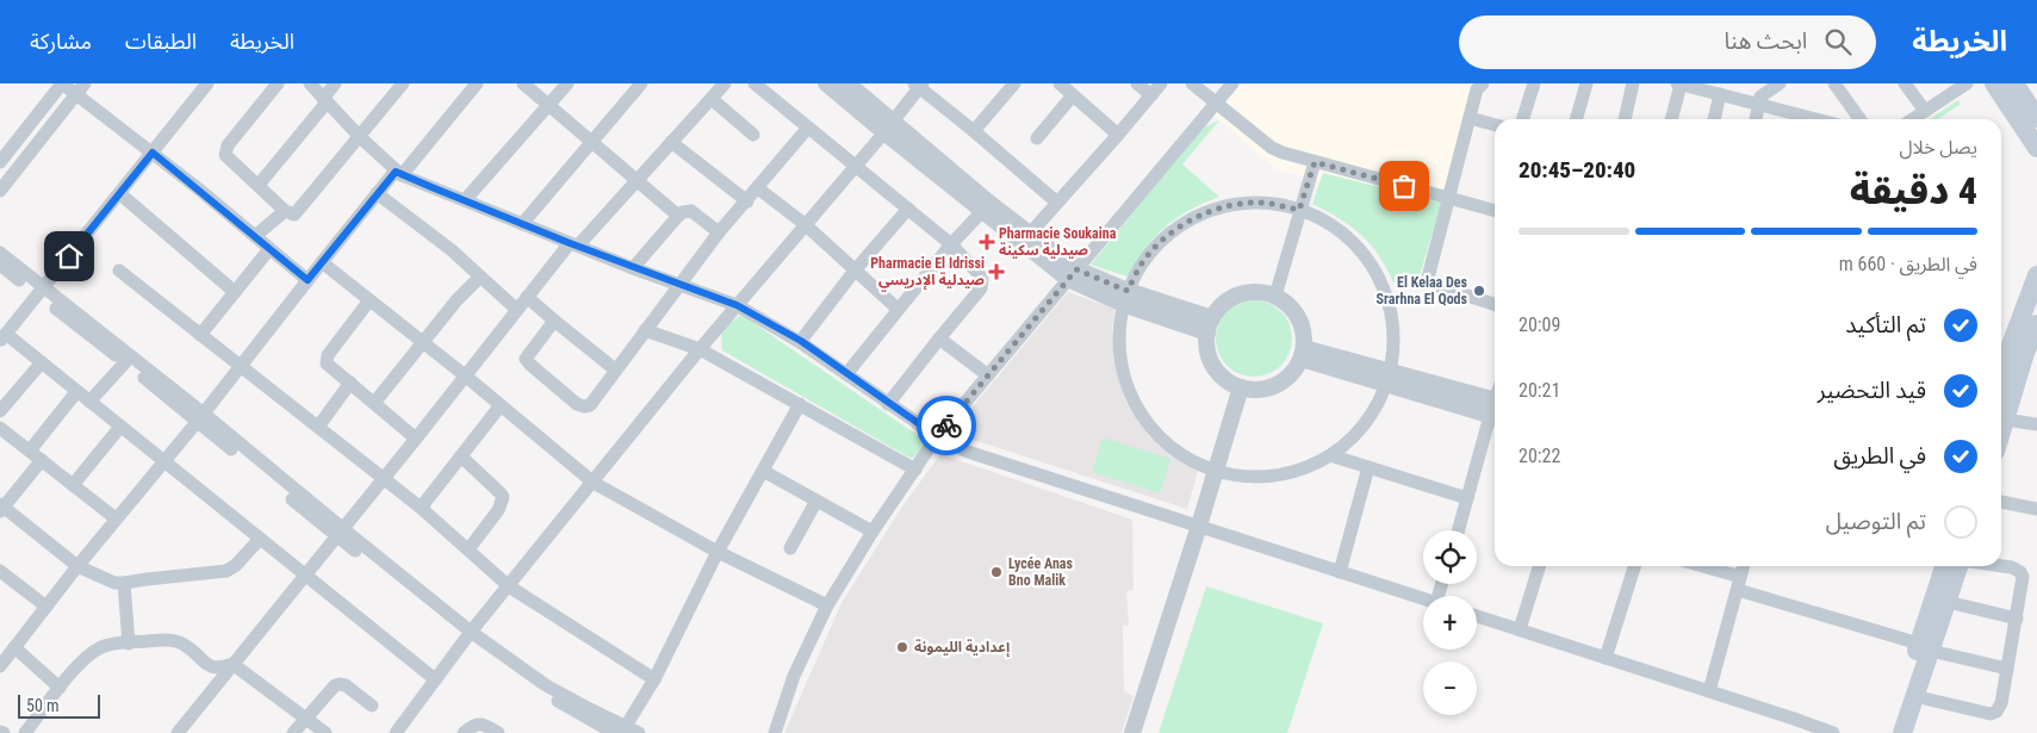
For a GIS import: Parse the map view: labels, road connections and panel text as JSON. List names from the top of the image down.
{
  "places": {
    "health": ["Pharmacie Soukaina صيدلية سكينة", "Pharmacie El Idrissi صيدلية الإدريسي"],
    "other": ["El Kelaa Des Srarhna El Qods", "Lycée Anas Bno Malik", "إعدادية الليمونة"]
  },
  "scale_bar": "50 m",
  "page": {
    "header": "الخريطة",
    "search": "ابحث هنا",
    "nav": ["الخريطة", "الطبقات", "مشاركة"],
    "heading": ["4 دقيقة", "يصل خلال", "20:40–20:45"],
    "bar": "في الطريق · 660 m",
    "list": [
      ["تم التأكيد", "20:09"],
      ["قيد التحضير", "20:21"],
      ["في الطريق", "20:22"],
      "تم التوصيل"
    ],
    "map_buttons": ["+", "−"],
    "scale": "50 m"
  }
}
